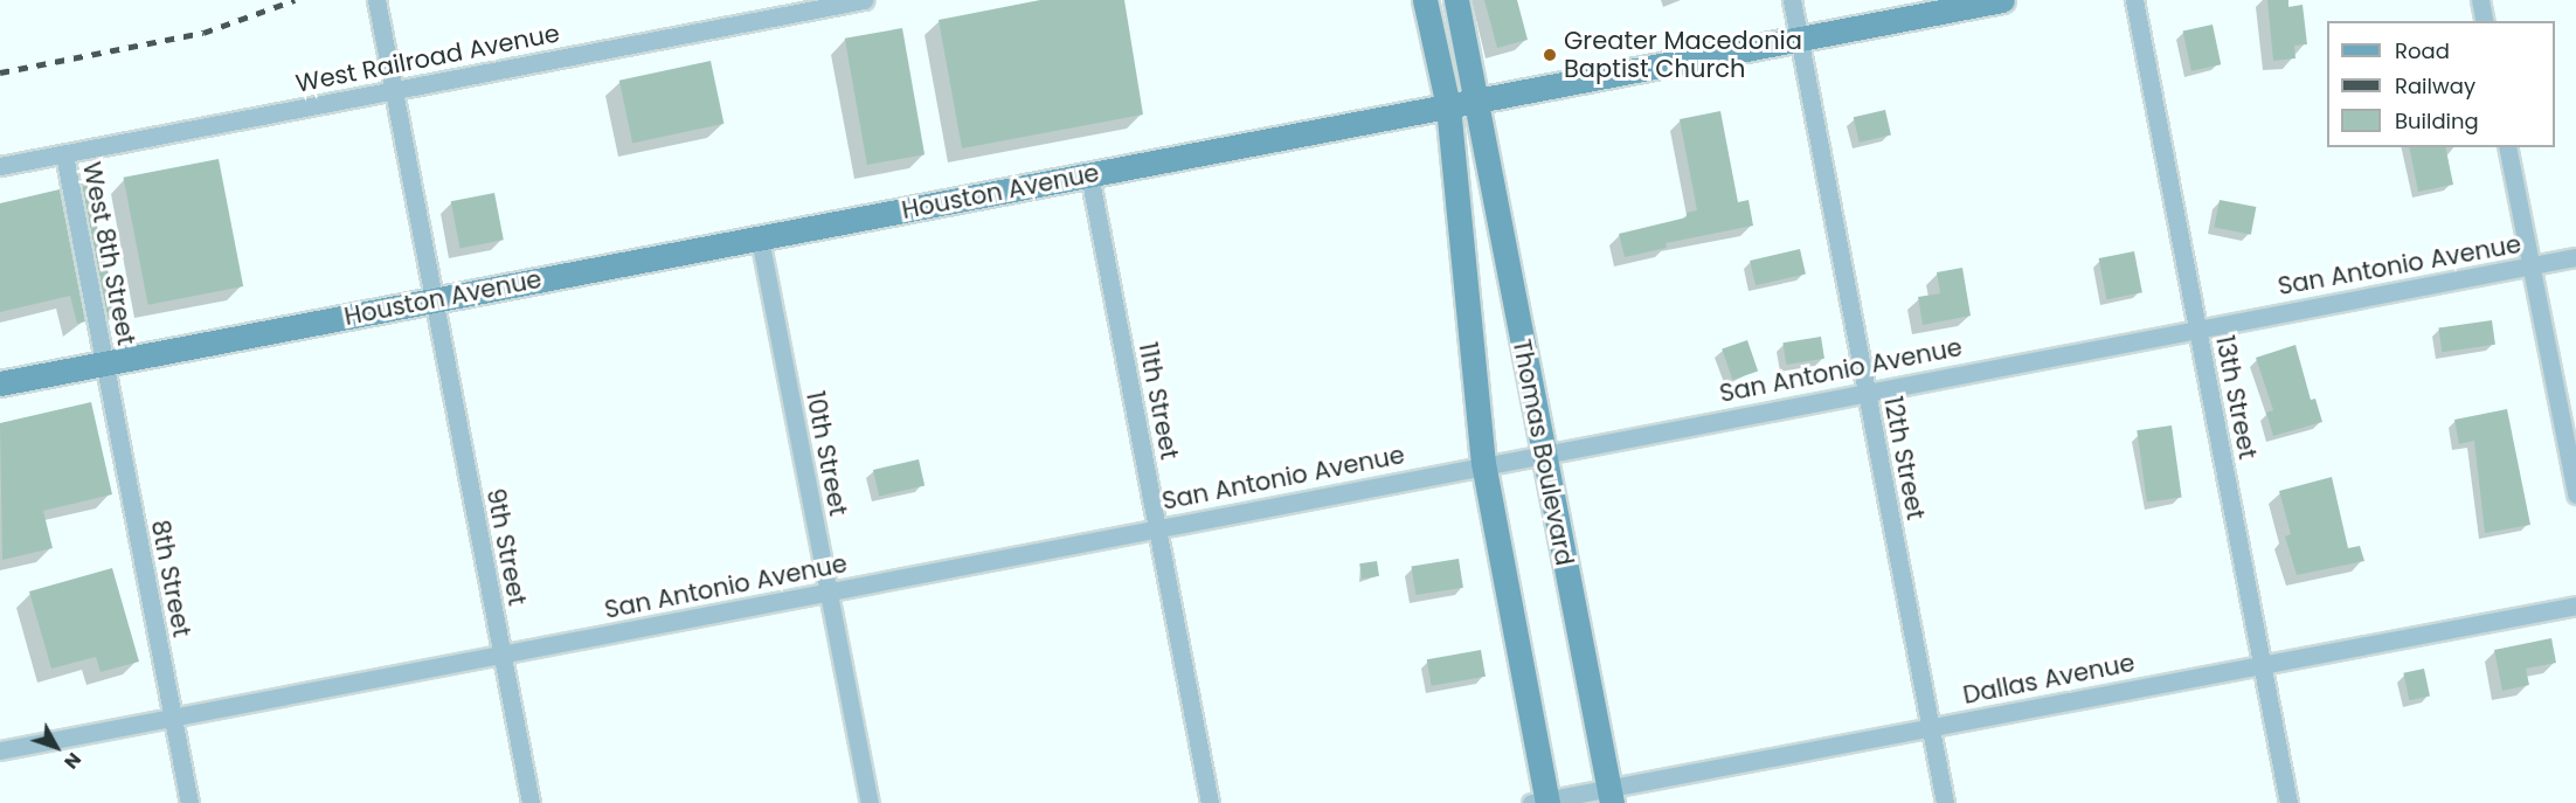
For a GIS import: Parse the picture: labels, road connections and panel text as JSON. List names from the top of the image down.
{
  "streets": {
    "main road": ["Houston Avenue", "Thomas Boulevard"],
    "street": [
      "West Railroad Avenue",
      "West 8th Street",
      "San Antonio Avenue",
      "13th Street",
      "11th Street",
      "10th Street",
      "12th Street",
      "9th Street",
      "8th Street",
      "Dallas Avenue"
    ]
  },
  "crossings": [
    ["West Railroad Avenue", "West 8th Street"],
    ["West Railroad Avenue", "9th Street"],
    ["Houston Avenue", "West 8th Street"],
    ["Houston Avenue", "11th Street"],
    ["Houston Avenue", "Thomas Boulevard"],
    ["Houston Avenue", "10th Street"],
    ["Houston Avenue", "12th Street"],
    ["Houston Avenue", "9th Street"],
    ["Houston Avenue", "8th Street"],
    ["West 8th Street", "8th Street"],
    ["San Antonio Avenue", "13th Street"],
    ["San Antonio Avenue", "11th Street"],
    ["San Antonio Avenue", "Thomas Boulevard"],
    ["San Antonio Avenue", "10th Street"],
    ["San Antonio Avenue", "12th Street"],
    ["San Antonio Avenue", "9th Street"],
    ["San Antonio Avenue", "8th Street"],
    ["13th Street", "Dallas Avenue"],
    ["Thomas Boulevard", "Dallas Avenue"],
    ["12th Street", "Dallas Avenue"]
  ],
  "places": ["Greater Macedonia Baptist Church"],
  "legend": ["Road", "Railway", "Building"],
  "north": "bottom right"
}
